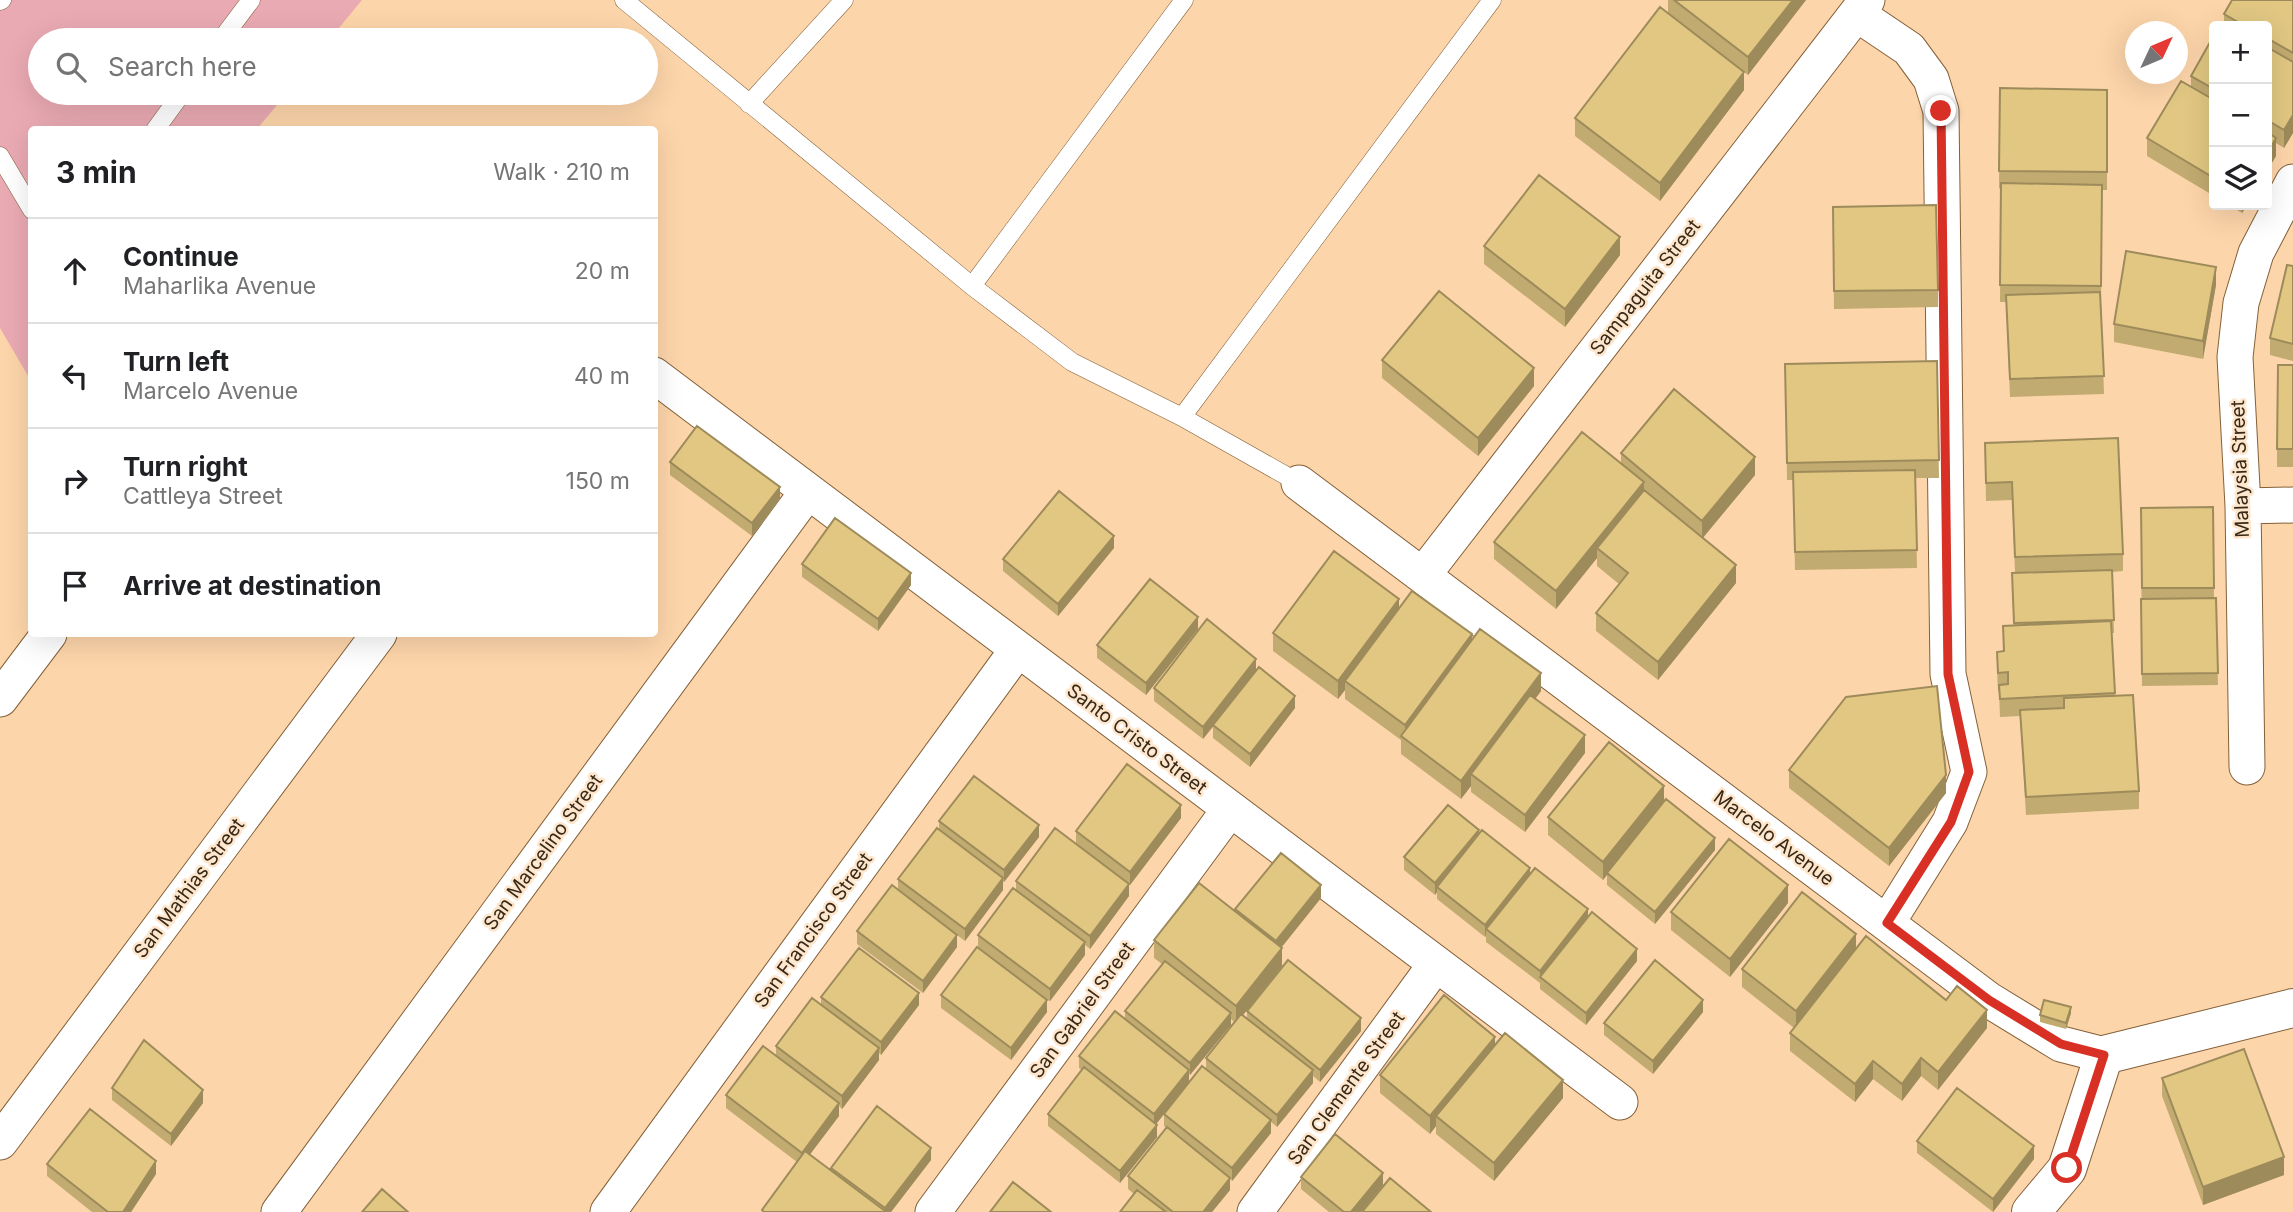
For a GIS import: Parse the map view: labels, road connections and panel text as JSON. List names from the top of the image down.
{
  "streets": {
    "street": [
      "Sampaguita Street",
      "Malaysia Street",
      "Santo Cristo Street",
      "Marcelo Avenue",
      "San Marcelino Street",
      "San Mathias Street",
      "San Francisco Street",
      "San Gabriel Street",
      "San Clemente Street"
    ]
  },
  "crossings": [
    ["Sampaguita Street", "Marcelo Avenue"],
    ["Santo Cristo Street", "San Marcelino Street"],
    ["Santo Cristo Street", "San Francisco Street"],
    ["Santo Cristo Street", "San Gabriel Street"],
    ["Santo Cristo Street", "San Clemente Street"]
  ],
  "north": "top right",
  "page": {
    "map_buttons": ["+", "−"],
    "search": "Search here",
    "heading": ["3 min", "Walk · 210 m"],
    "list": [
      ["Continue", "Maharlika Avenue", "20 m"],
      ["Turn left", "Marcelo Avenue", "40 m"],
      ["Turn right", "Cattleya Street", "150 m"],
      "Arrive at destination"
    ]
  }
}
